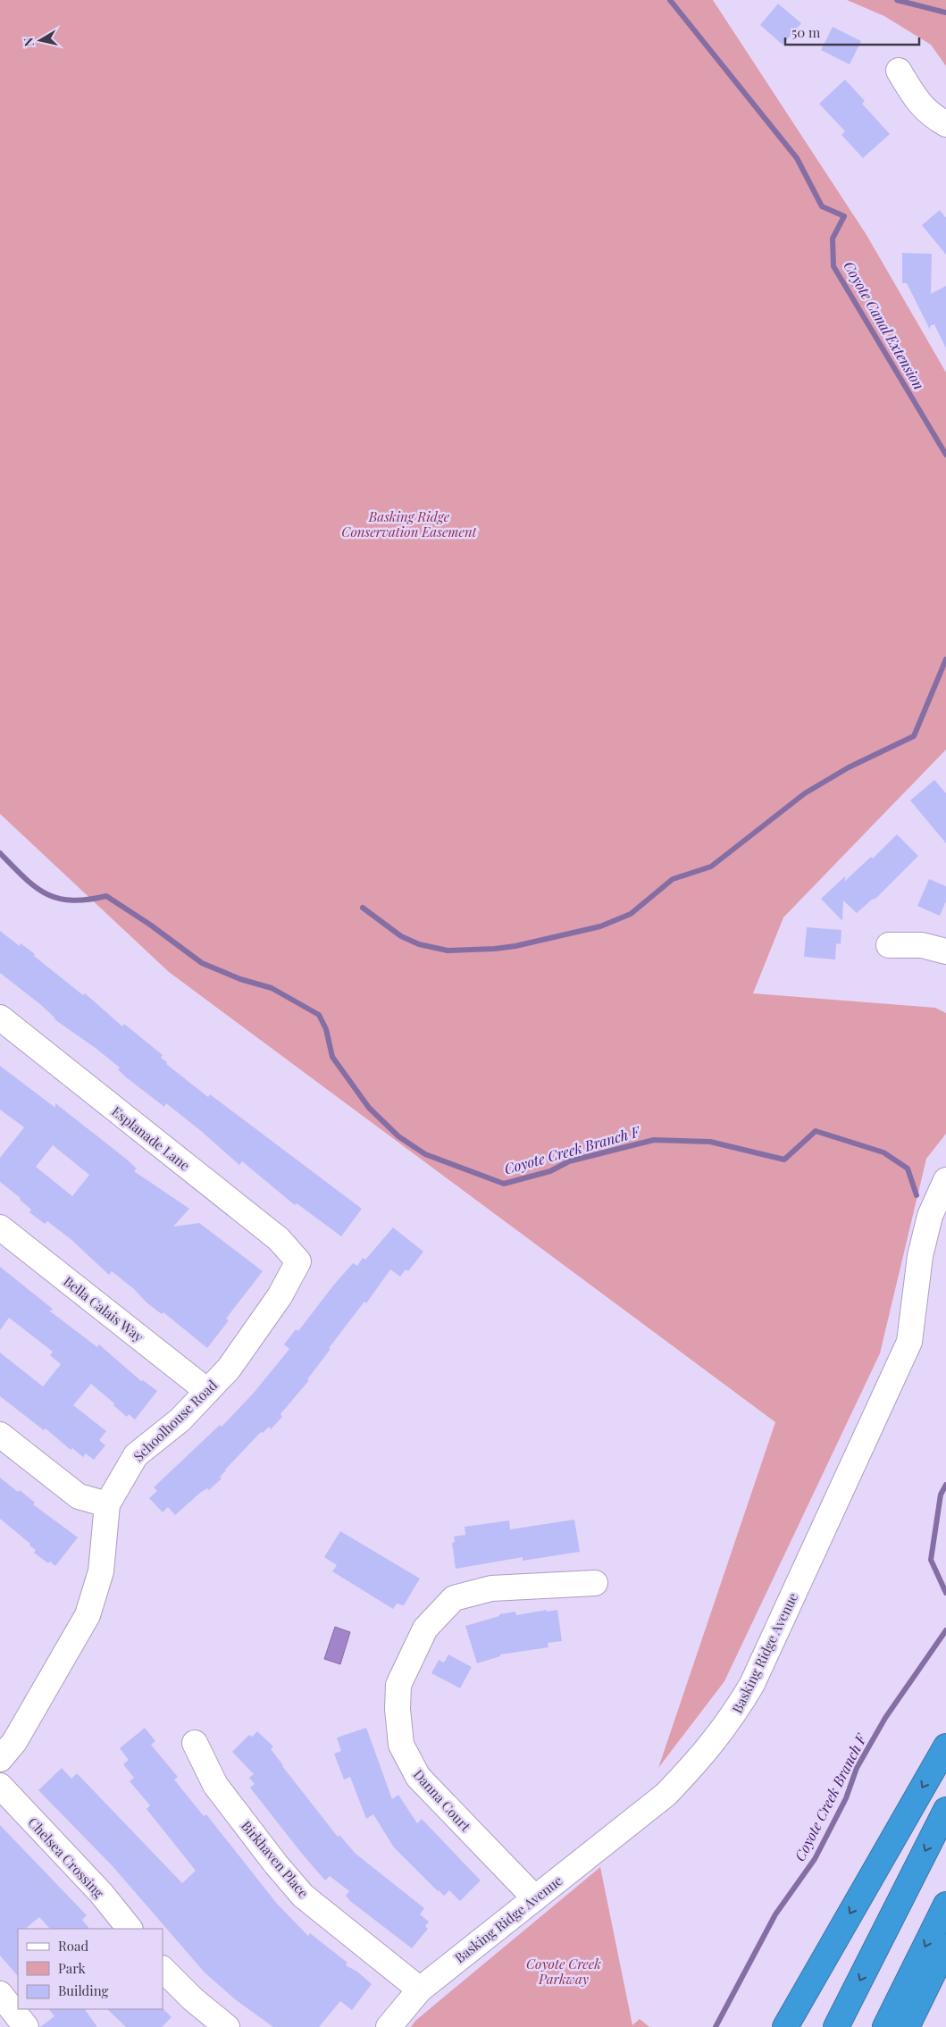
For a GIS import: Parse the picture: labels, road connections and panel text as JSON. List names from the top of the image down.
{
  "streets": {
    "street": [
      "Esplanade Lane",
      "Bella Calais Way",
      "Schoolhouse Road",
      "Basking Ridge Avenue",
      "Danna Court",
      "Chelsea Crossing",
      "Birkhaven Place"
    ]
  },
  "crossings": [
    ["Esplanade Lane", "Schoolhouse Road"],
    ["Bella Calais Way", "Schoolhouse Road"],
    ["Basking Ridge Avenue", "Danna Court"],
    ["Basking Ridge Avenue", "Birkhaven Place"]
  ],
  "water": ["Coyote Canal Extension", "Coyote Creek Branch F"],
  "parks": ["Basking Ridge Conservation Easement", "Coyote Creek Parkway"],
  "legend": ["Road", "Park", "Building"],
  "scale_bar": "50 m",
  "north": "left"
}
